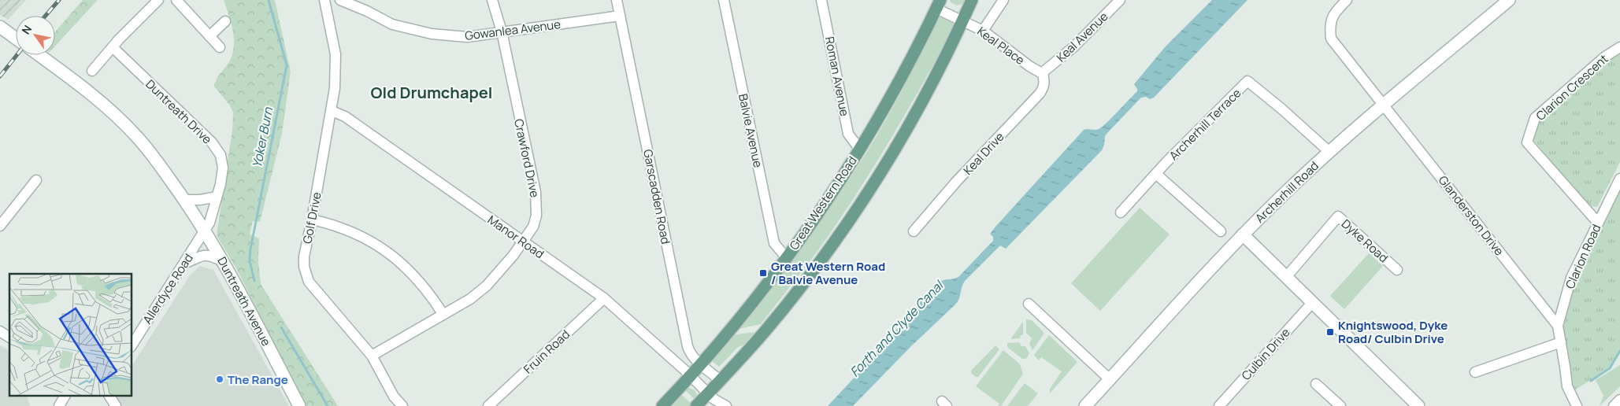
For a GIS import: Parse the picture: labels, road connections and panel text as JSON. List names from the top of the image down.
{
  "streets": {
    "main road": ["Great Western Road"],
    "street": [
      "Gowanlea Avenue",
      "Keal Avenue",
      "Keal Place",
      "Roman Avenue",
      "Clarion Crescent",
      "Duntreath Drive",
      "Archerhill Terrace",
      "Balvie Avenue",
      "Keal Drive",
      "Crawford Drive",
      "Archerhill Road",
      "Garscadden Road",
      "Glanderston Drive",
      "Golf Drive",
      "Manor Road",
      "Dyke Road",
      "Clarion Road",
      "Allerdyce Road",
      "Duntreath Avenue",
      "Fruin Road",
      "Culbin Drive"
    ]
  },
  "crossings": [
    ["Gowanlea Avenue", "Crawford Drive"],
    ["Gowanlea Avenue", "Garscadden Road"],
    ["Keal Avenue", "Keal Place"],
    ["Keal Avenue", "Keal Drive"],
    ["Keal Place", "Keal Drive"],
    ["Keal Place", "Great Western Road"],
    ["Roman Avenue", "Great Western Road"],
    ["Clarion Crescent", "Clarion Road"],
    ["Duntreath Drive", "Allerdyce Road"],
    ["Duntreath Drive", "Duntreath Avenue"],
    ["Archerhill Terrace", "Archerhill Road"],
    ["Balvie Avenue", "Great Western Road"],
    ["Crawford Drive", "Golf Drive"],
    ["Crawford Drive", "Manor Road"],
    ["Archerhill Road", "Glanderston Drive"],
    ["Garscadden Road", "Great Western Road"],
    ["Great Western Road", "Manor Road"],
    ["Glanderston Drive", "Clarion Road"],
    ["Golf Drive", "Manor Road"],
    ["Manor Road", "Fruin Road"],
    ["Allerdyce Road", "Duntreath Avenue"]
  ],
  "districts": ["Old Drumchapel"],
  "water": ["Yoker Burn", "Forth and Clyde Canal"],
  "places": {
    "transit": ["Great Western Road / Balvie Avenue", "Knightswood, Dyke Road/ Culbin Drive"],
    "other": ["The Range"]
  },
  "north": "top left"
}
